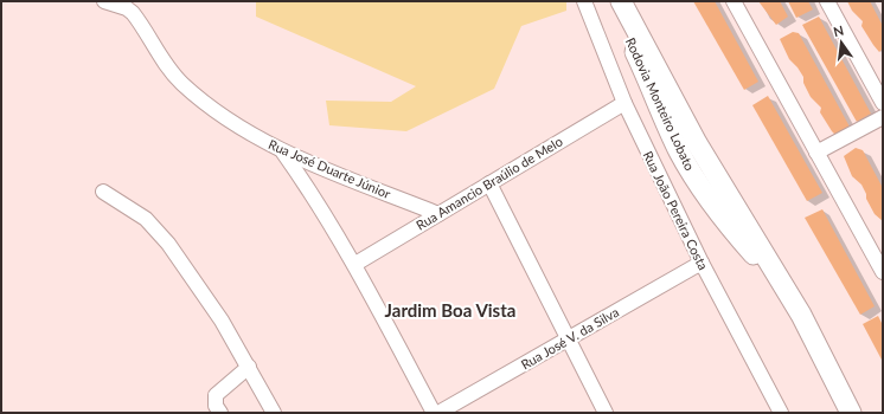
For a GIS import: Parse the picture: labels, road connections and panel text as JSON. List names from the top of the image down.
{
  "streets": {
    "main road": ["Rodovia Monteiro Lobato"],
    "street": [
      "Rua José Duarte Júnior",
      "Rua Amancio Braúlio de Melo",
      "Rua João Pereira Costa",
      "Rua José V. da Silva"
    ]
  },
  "crossings": [
    ["Rua José Duarte Júnior", "Rua Amancio Braúlio de Melo"],
    ["Rua Amancio Braúlio de Melo", "Rua João Pereira Costa"],
    ["Rua João Pereira Costa", "Rua José V. da Silva"]
  ],
  "districts": ["Jardim Boa Vista"],
  "north": "top"
}
